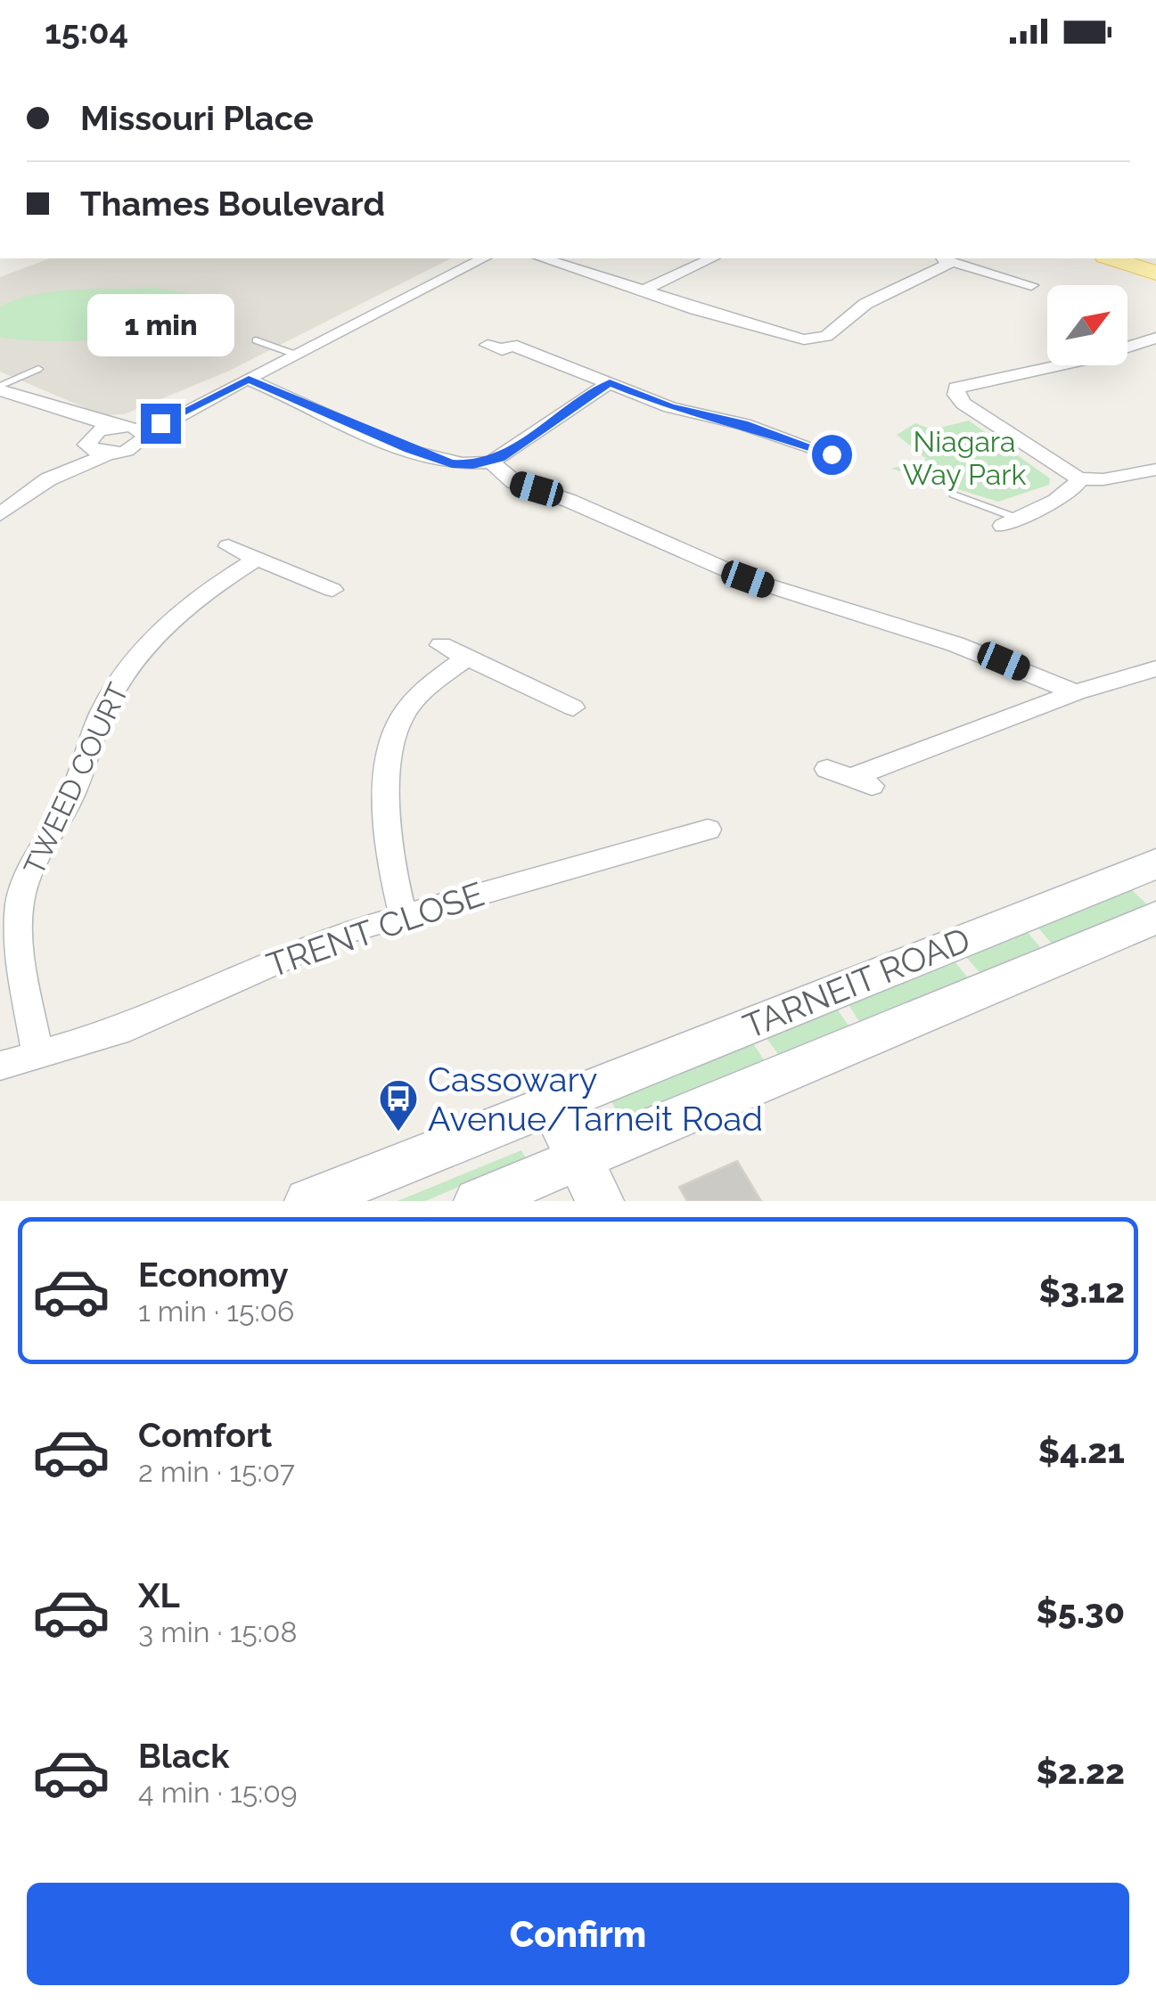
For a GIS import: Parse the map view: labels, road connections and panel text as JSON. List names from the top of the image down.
{
  "streets": {
    "main road": ["TARNEIT ROAD"],
    "street": ["TWEED COURT", "TRENT CLOSE"]
  },
  "crossings": [
    ["TWEED COURT", "TRENT CLOSE"]
  ],
  "parks": ["Niagara Way Park"],
  "places": {
    "bus stop": ["Cassowary Avenue/Tarneit Road"]
  },
  "north": "top right",
  "page": {
    "status": "15:04",
    "banner": ["Missouri Place", "Thames Boulevard"],
    "bubble": "1 min",
    "list": [
      {
        "name": "Economy",
        "note": "1 min · 15:06",
        "value": "$3.12"
      },
      {
        "name": "Comfort",
        "note": "2 min · 15:07",
        "value": "$4.21"
      },
      {
        "name": "XL",
        "note": "3 min · 15:08",
        "value": "$5.30"
      },
      {
        "name": "Black",
        "note": "4 min · 15:09",
        "value": "$2.22"
      }
    ],
    "buttons": "Confirm"
  }
}
